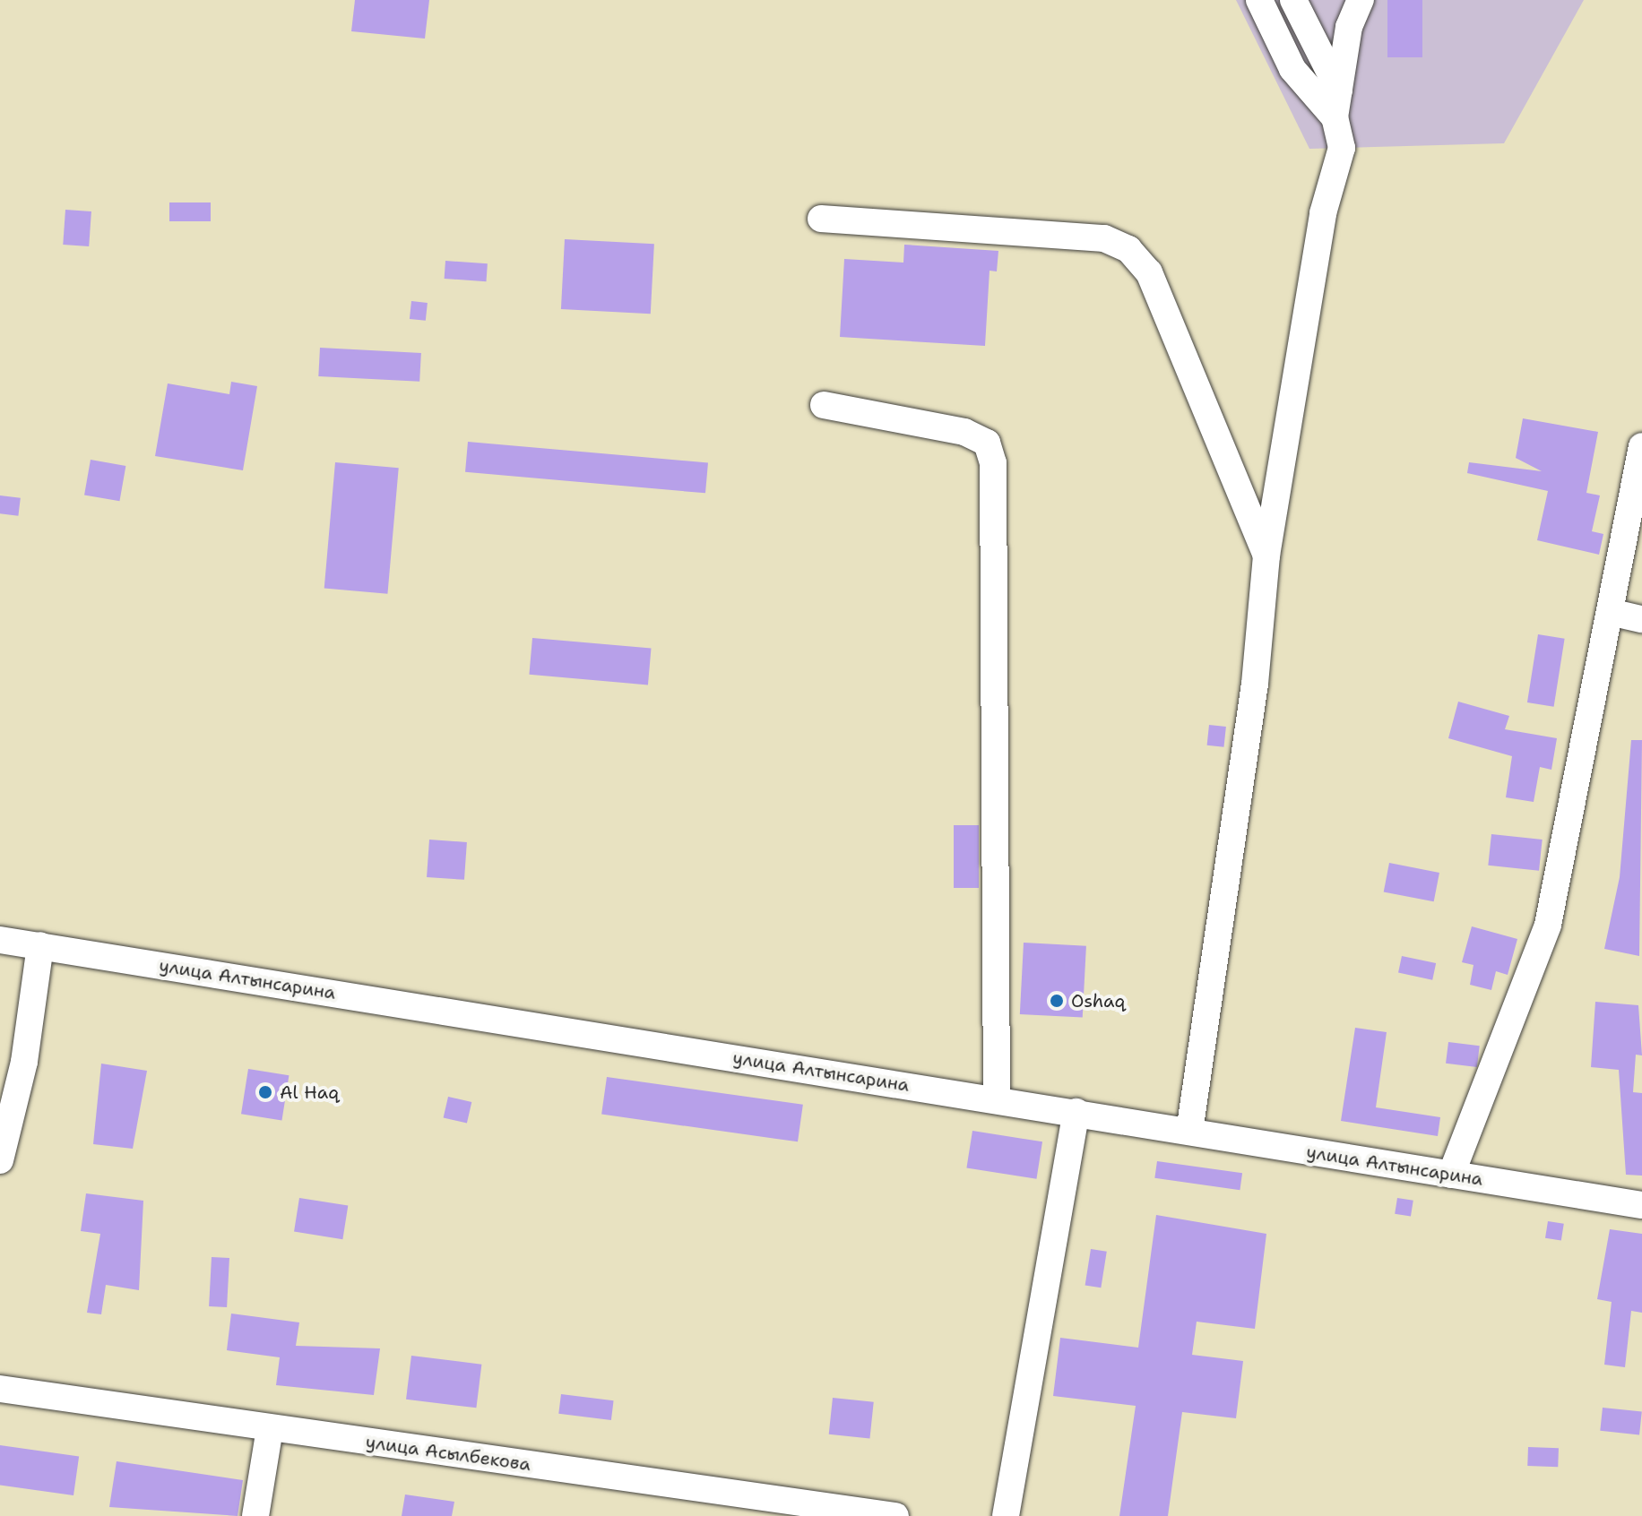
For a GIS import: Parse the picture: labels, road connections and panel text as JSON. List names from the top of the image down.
{
  "streets": {
    "street": ["улица Алтынсарина", "улица Асылбекова"]
  },
  "places": ["Oshaq", "Al Haq"]
}
